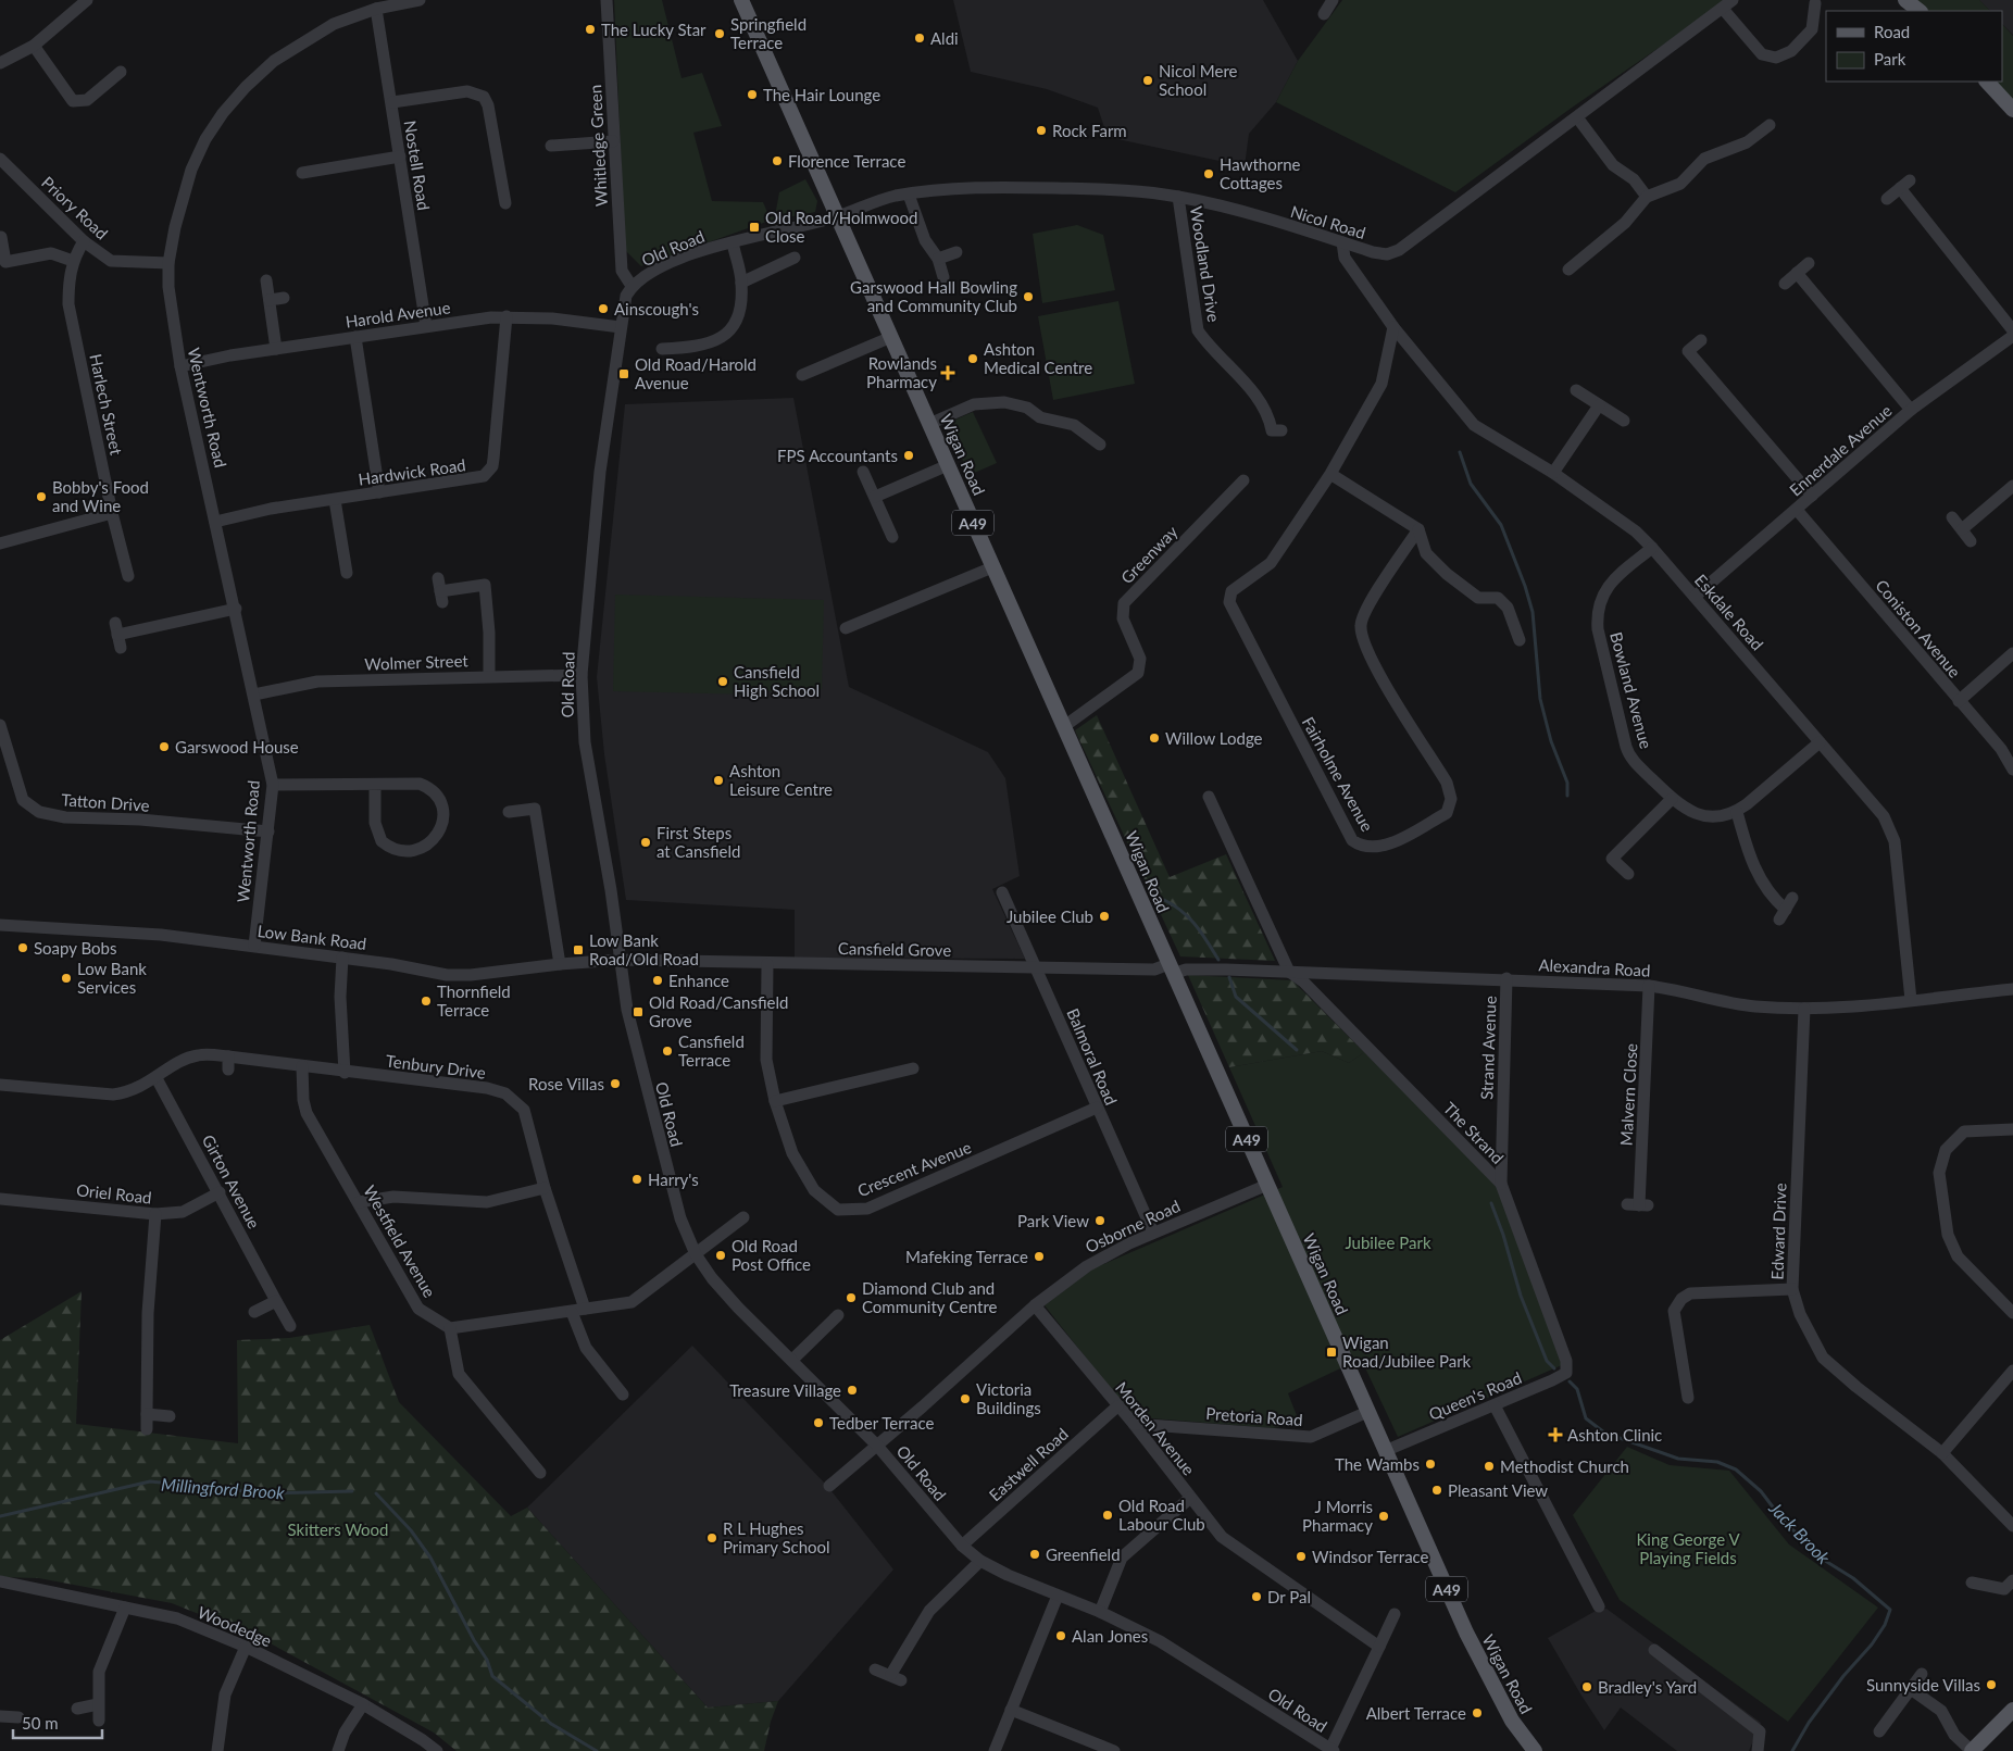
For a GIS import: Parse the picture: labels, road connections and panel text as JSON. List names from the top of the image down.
{
  "streets": {
    "main road": ["Wigan Road", "A49"],
    "street": [
      "Whitledge Green",
      "Nostell Road",
      "Priory Road",
      "Nicol Road",
      "Old Road",
      "Woodland Drive",
      "Harold Avenue",
      "Harlech Street",
      "Wentworth Road",
      "Ennerdale Avenue",
      "Hardwick Road",
      "Greenway",
      "Eskdale Road",
      "Coniston Avenue",
      "Wolmer Street",
      "Bowland Avenue",
      "Fairholme Avenue",
      "Tatton Drive",
      "Low Bank Road",
      "Cansfield Grove",
      "Alexandra Road",
      "Strand Avenue",
      "Balmoral Road",
      "Tenbury Drive",
      "Malvern Close",
      "The Strand",
      "Crescent Avenue",
      "Girton Avenue",
      "Oriel Road",
      "Osborne Road",
      "Edward Drive",
      "Westfield Avenue",
      "Queen's Road",
      "Pretoria Road",
      "Morden Avenue",
      "Eastwell Road",
      "Woodedge"
    ]
  },
  "crossings": [
    ["Whitledge Green", "Old Road"],
    ["Nostell Road", "Harold Avenue"],
    ["Nostell Road", "Wentworth Road"],
    ["Priory Road", "Harlech Street"],
    ["Priory Road", "Wentworth Road"],
    ["Nicol Road", "Old Road"],
    ["Nicol Road", "Woodland Drive"],
    ["Nicol Road", "Wigan Road"],
    ["Nicol Road", "Eskdale Road"],
    ["Old Road", "Harold Avenue"],
    ["Old Road", "Wigan Road"],
    ["Old Road", "Wolmer Street"],
    ["Old Road", "Low Bank Road"],
    ["Old Road", "Cansfield Grove"],
    ["Old Road", "Osborne Road"],
    ["Old Road", "Eastwell Road"],
    ["Harold Avenue", "Wentworth Road"],
    ["Harold Avenue", "Hardwick Road"],
    ["Wentworth Road", "Hardwick Road"],
    ["Wentworth Road", "Wolmer Street"],
    ["Wentworth Road", "Tatton Drive"],
    ["Wentworth Road", "Low Bank Road"],
    ["Ennerdale Avenue", "Eskdale Road"],
    ["Ennerdale Avenue", "Coniston Avenue"],
    ["Wigan Road", "Greenway"],
    ["Wigan Road", "Cansfield Grove"],
    ["Wigan Road", "Alexandra Road"],
    ["Wigan Road", "Osborne Road"],
    ["Wigan Road", "Queen's Road"],
    ["Wigan Road", "Pretoria Road"],
    ["Eskdale Road", "Bowland Avenue"],
    ["Eskdale Road", "Fairholme Avenue"],
    ["Eskdale Road", "Alexandra Road"],
    ["Low Bank Road", "Cansfield Grove"],
    ["Cansfield Grove", "Alexandra Road"],
    ["Cansfield Grove", "Balmoral Road"],
    ["Cansfield Grove", "Crescent Avenue"],
    ["Alexandra Road", "Strand Avenue"],
    ["Alexandra Road", "Malvern Close"],
    ["Alexandra Road", "The Strand"],
    ["Alexandra Road", "Edward Drive"],
    ["Strand Avenue", "The Strand"],
    ["Balmoral Road", "Crescent Avenue"],
    ["Balmoral Road", "Osborne Road"],
    ["Tenbury Drive", "Girton Avenue"],
    ["Tenbury Drive", "Westfield Avenue"],
    ["The Strand", "Queen's Road"],
    ["Girton Avenue", "Oriel Road"],
    ["Osborne Road", "Morden Avenue"],
    ["Pretoria Road", "Morden Avenue"],
    ["Morden Avenue", "Eastwell Road"]
  ],
  "water": ["Millingford Brook", "Jack Brook"],
  "parks": ["Jubilee Park", "Skitters Wood", "King George V Playing Fields"],
  "places": {
    "other": [
      "The Lucky Star",
      "Springfield Terrace",
      "Aldi",
      "Nicol Mere School",
      "The Hair Lounge",
      "Rock Farm",
      "Florence Terrace",
      "Hawthorne Cottages",
      "Garswood Hall Bowling and Community Club",
      "Ainscough's",
      "Ashton Medical Centre",
      "FPS Accountants",
      "Bobby's Food and Wine",
      "Cansfield High School",
      "Willow Lodge",
      "Garswood House",
      "Ashton Leisure Centre",
      "First Steps at Cansfield",
      "Jubilee Club",
      "Soapy Bobs",
      "Low Bank Services",
      "Enhance",
      "Thornfield Terrace",
      "Cansfield Terrace",
      "Rose Villas",
      "Harry's",
      "Park View",
      "Old Road Post Office",
      "Mafeking Terrace",
      "Diamond Club and Community Centre",
      "Treasure Village",
      "Victoria Buildings",
      "Tedber Terrace",
      "The Wambs",
      "Methodist Church",
      "Pleasant View",
      "Old Road Labour Club",
      "J Morris Pharmacy",
      "R L Hughes Primary School",
      "Greenfield",
      "Windsor Terrace",
      "Dr Pal",
      "Alan Jones",
      "Sunnyside Villas",
      "Bradley's Yard",
      "Albert Terrace"
    ],
    "transit": [
      "Old Road/Holmwood Close",
      "Old Road/Harold Avenue",
      "Low Bank Road/Old Road",
      "Old Road/Cansfield Grove",
      "Wigan Road/Jubilee Park"
    ],
    "health": ["Rowlands Pharmacy", "Ashton Clinic"]
  },
  "legend": ["Road", "Park"],
  "scale_bar": "50 m"
}
